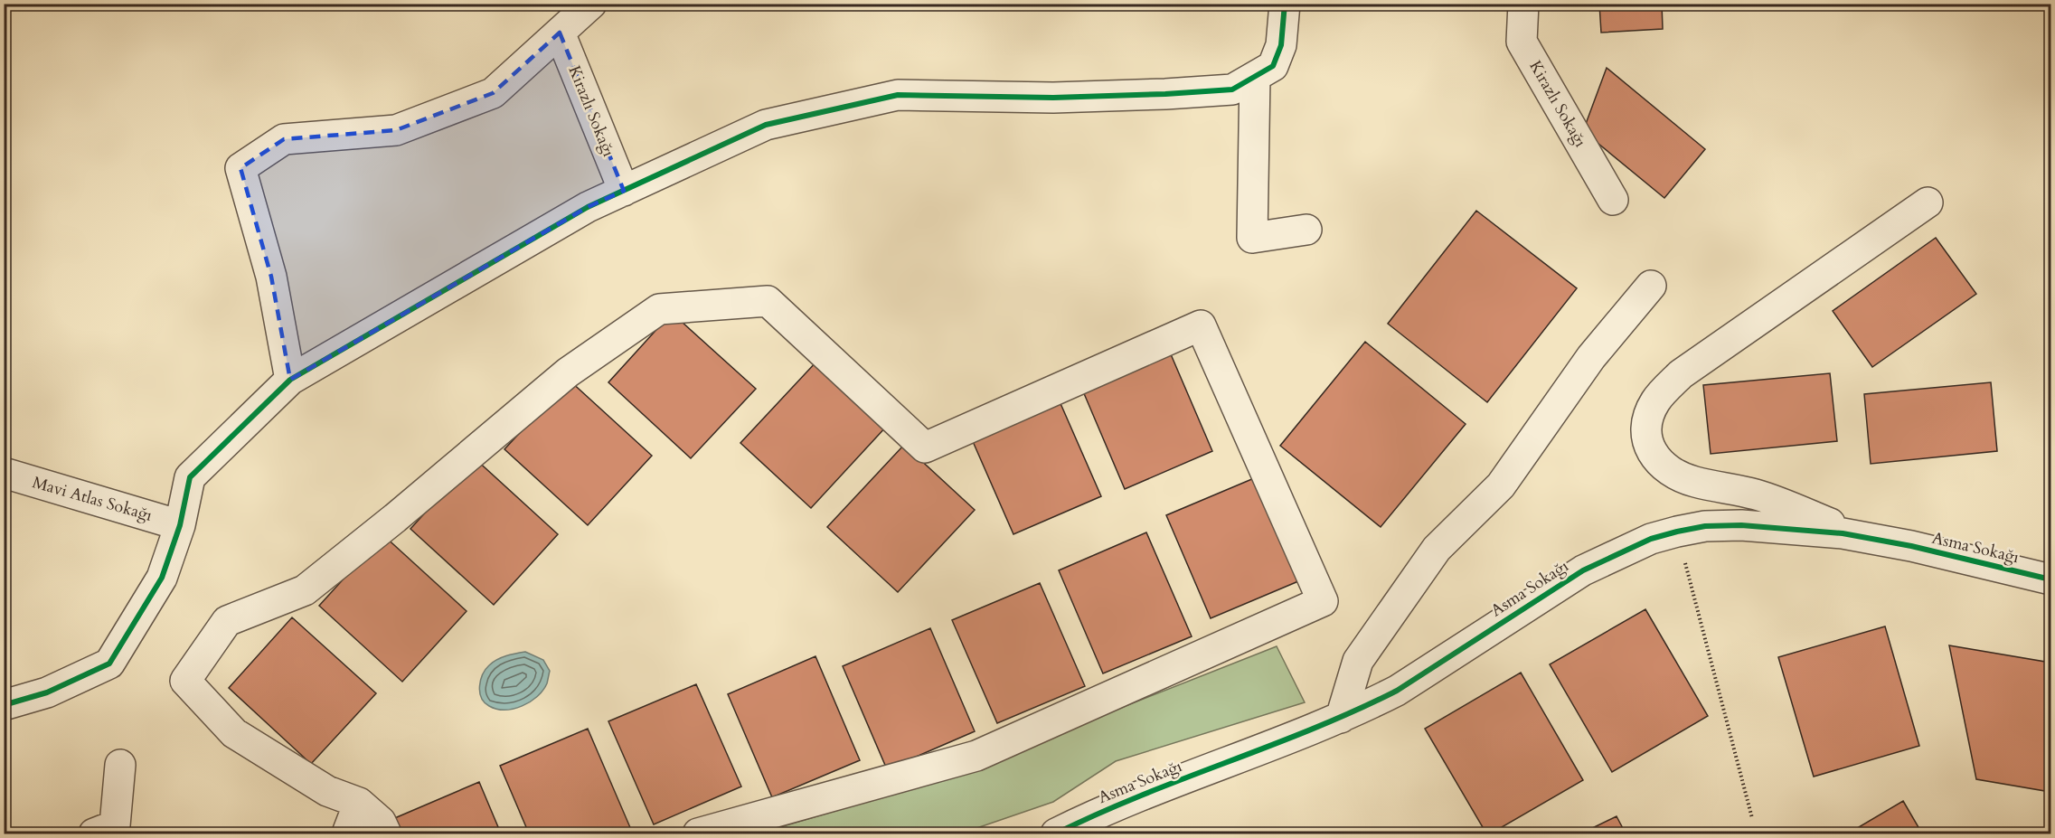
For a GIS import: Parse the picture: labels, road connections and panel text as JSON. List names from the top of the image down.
{
  "streets": {
    "street": ["Kirazlı Sokağı", "Mavi Atlas Sokağı", "Asma Sokağı"]
  }
}
